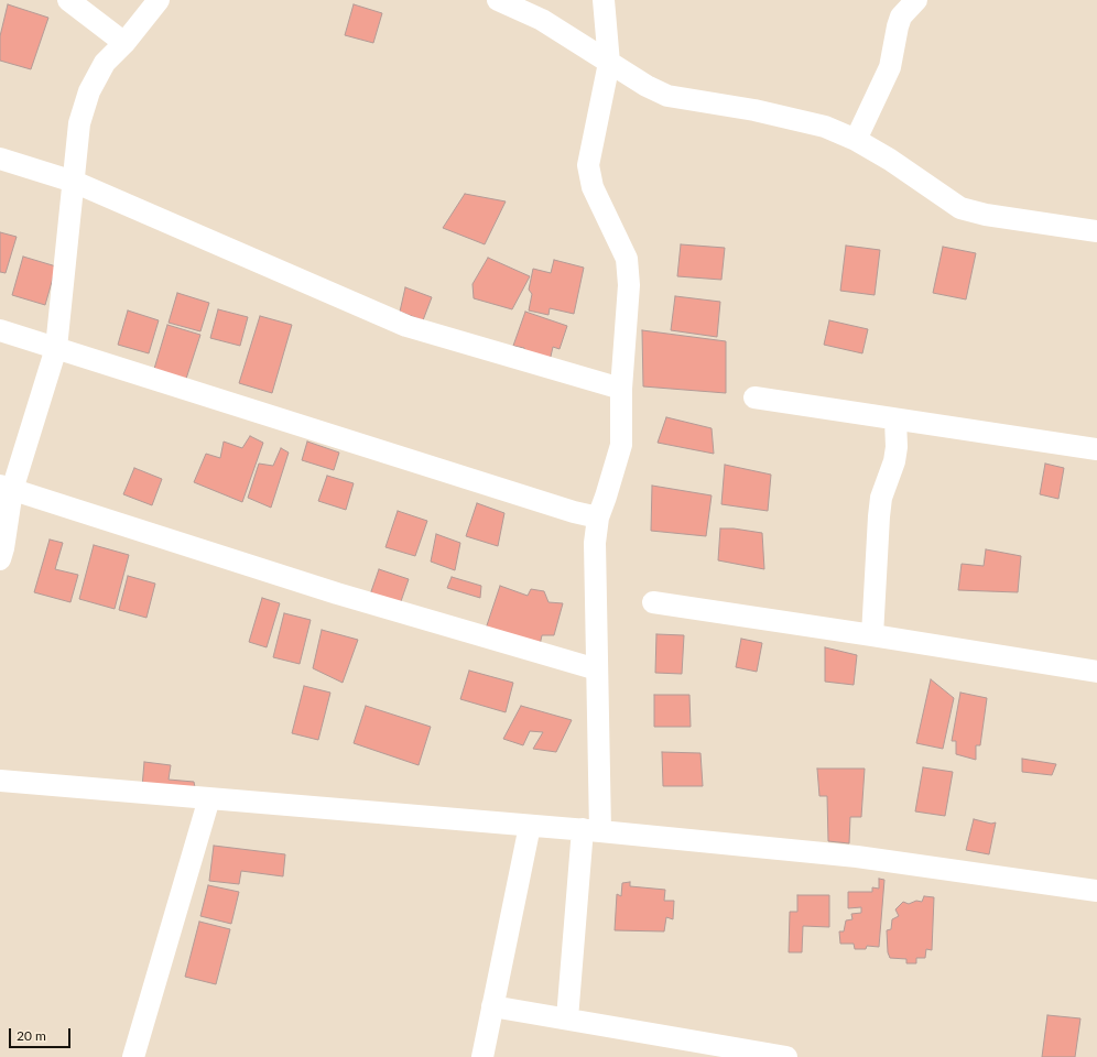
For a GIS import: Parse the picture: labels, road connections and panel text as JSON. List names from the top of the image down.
{
  "scale_bar": "20 m"
}
